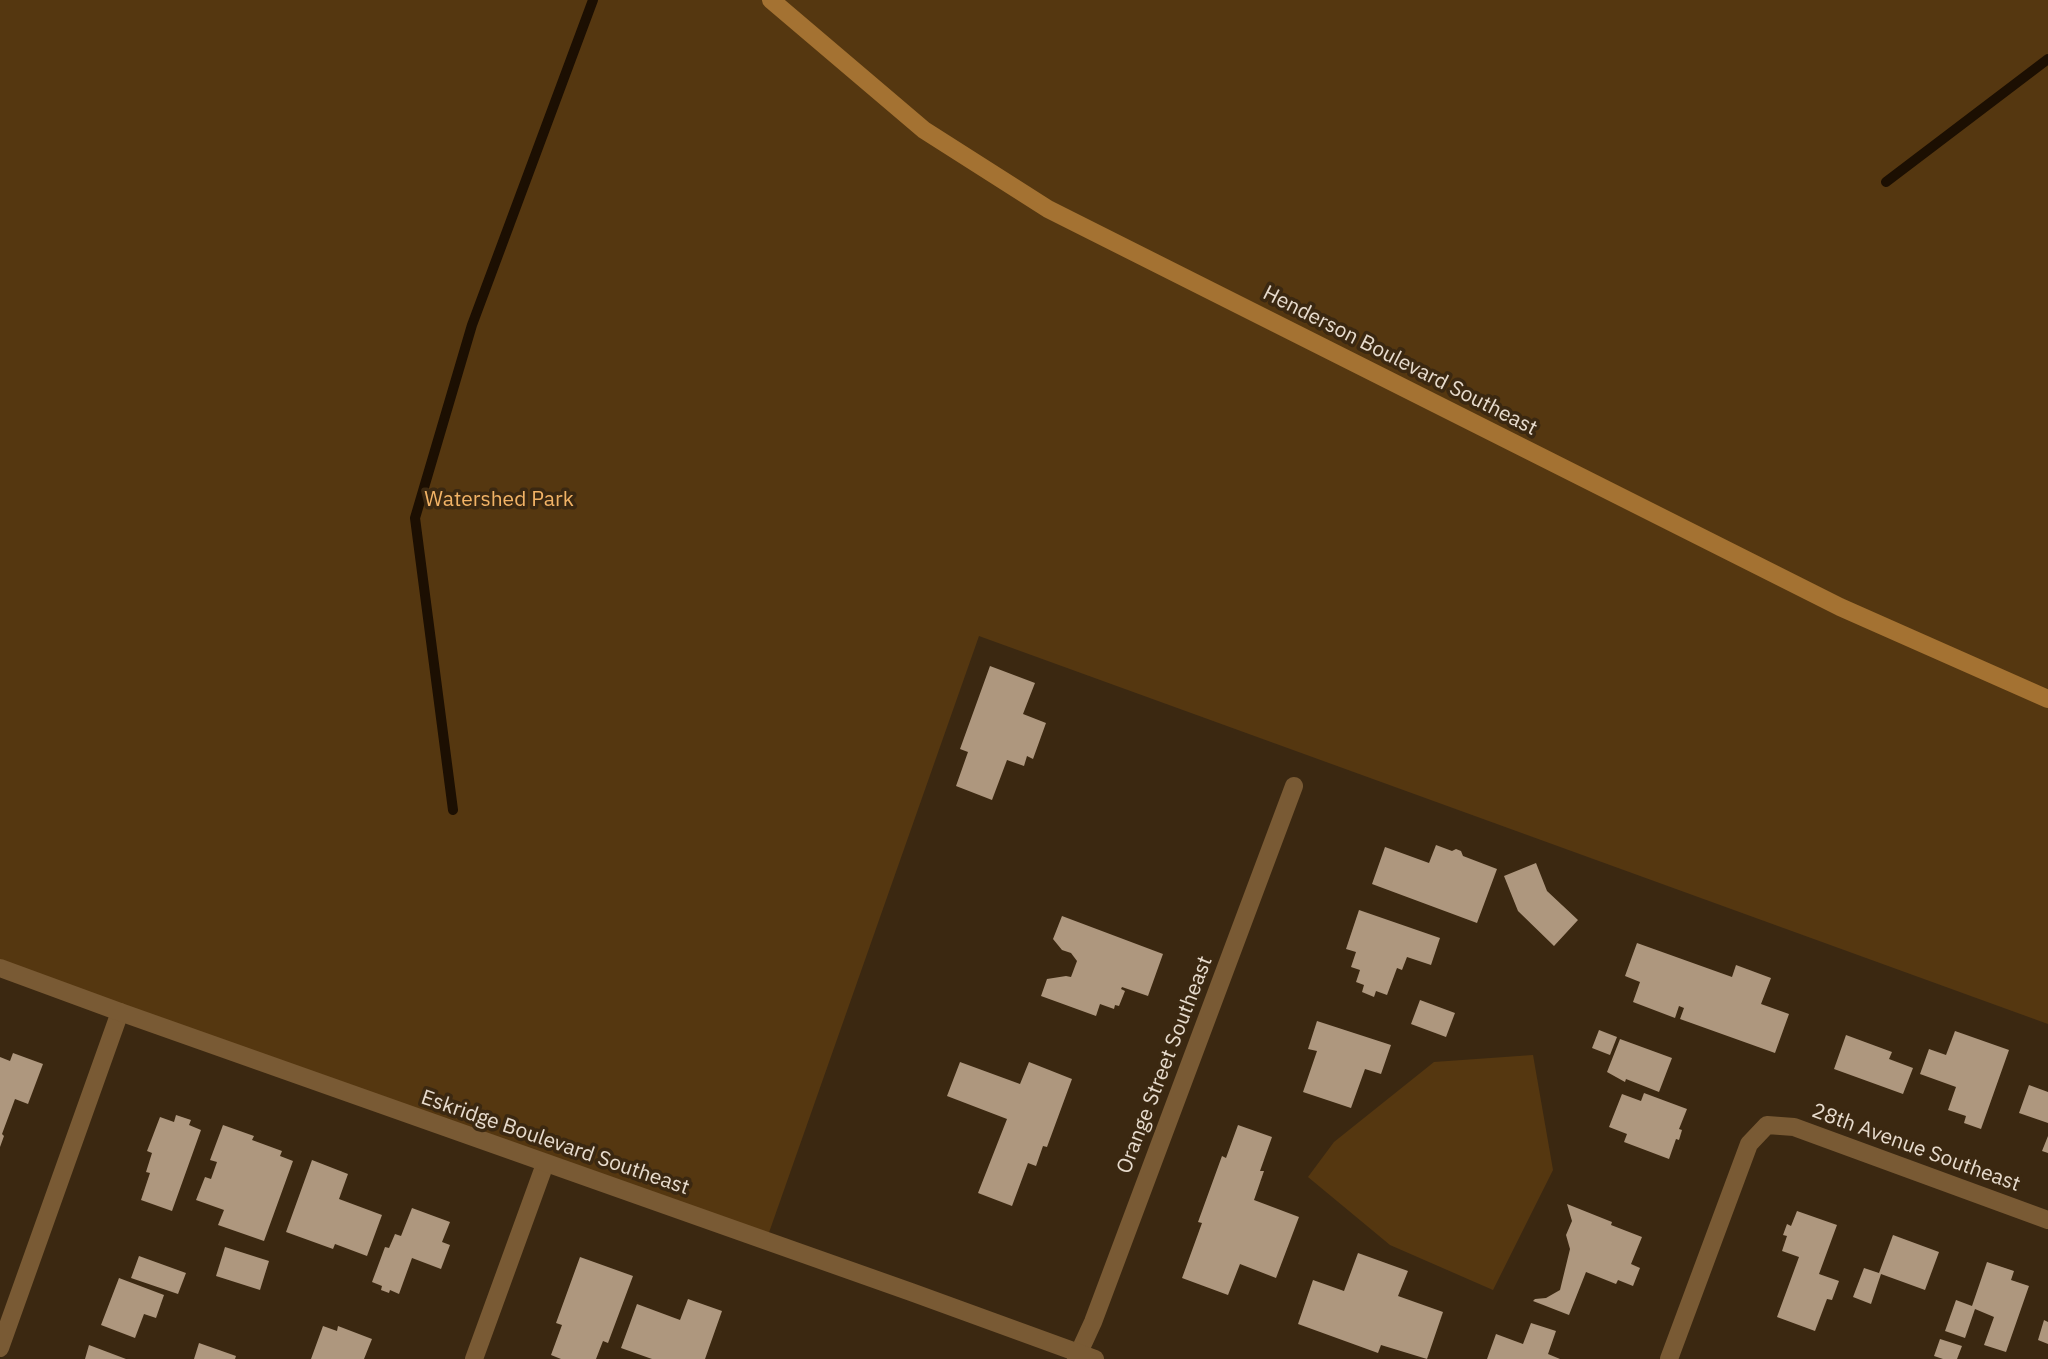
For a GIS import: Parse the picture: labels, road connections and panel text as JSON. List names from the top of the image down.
{
  "streets": {
    "main road": ["Henderson Boulevard Southeast"],
    "street": ["Orange Street Southeast", "Eskridge Boulevard Southeast", "28th Avenue Southeast"]
  },
  "crossings": [
    ["Orange Street Southeast", "Eskridge Boulevard Southeast"]
  ],
  "parks": ["Watershed Park"]
}
